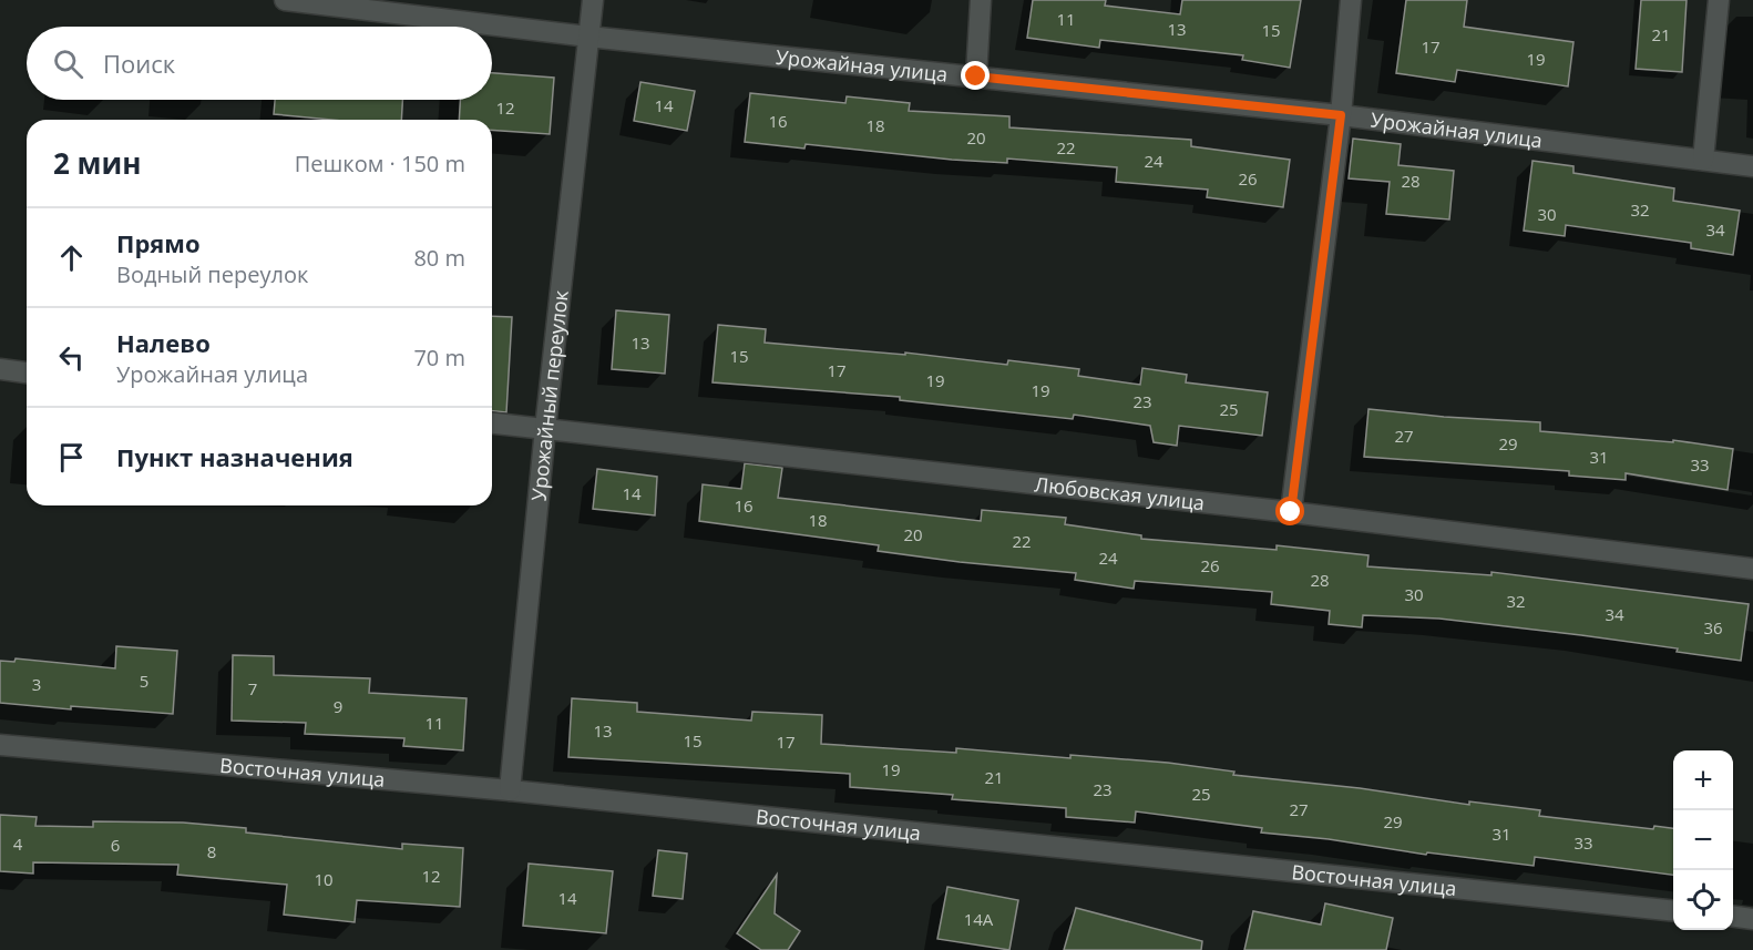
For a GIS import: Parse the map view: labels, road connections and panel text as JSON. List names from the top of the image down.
{
  "streets": {
    "street": [
      "Урожайная улица",
      "Урожайный переулок",
      "Любовская улица",
      "Восточная улица"
    ]
  },
  "crossings": [
    ["Урожайная улица", "Урожайный переулок"],
    ["Урожайный переулок", "Любовская улица"],
    ["Урожайный переулок", "Восточная улица"]
  ],
  "house_numbers": [
    "11",
    "13",
    "15",
    "21",
    "17",
    "19",
    "14",
    "12",
    "16",
    "18",
    "20",
    "22",
    "24",
    "26",
    "28",
    "32",
    "30",
    "34",
    "13",
    "15",
    "17",
    "19",
    "19",
    "23",
    "25",
    "27",
    "29",
    "31",
    "33",
    "14",
    "16",
    "18",
    "20",
    "22",
    "24",
    "26",
    "28",
    "30",
    "32",
    "34",
    "36",
    "5",
    "3",
    "7",
    "9",
    "11",
    "13",
    "15",
    "17",
    "19",
    "21",
    "23",
    "25",
    "27",
    "29",
    "31",
    "33",
    "4",
    "6",
    "8",
    "12",
    "10",
    "14",
    "14А"
  ],
  "page": {
    "search": "Поиск",
    "heading": ["2 мин", "Пешком · 150 m"],
    "list": [
      ["Прямо", "Водный переулок", "80 m"],
      ["Налево", "Урожайная улица", "70 m"],
      "Пункт назначения"
    ],
    "map_buttons": ["+", "−"]
  }
}
